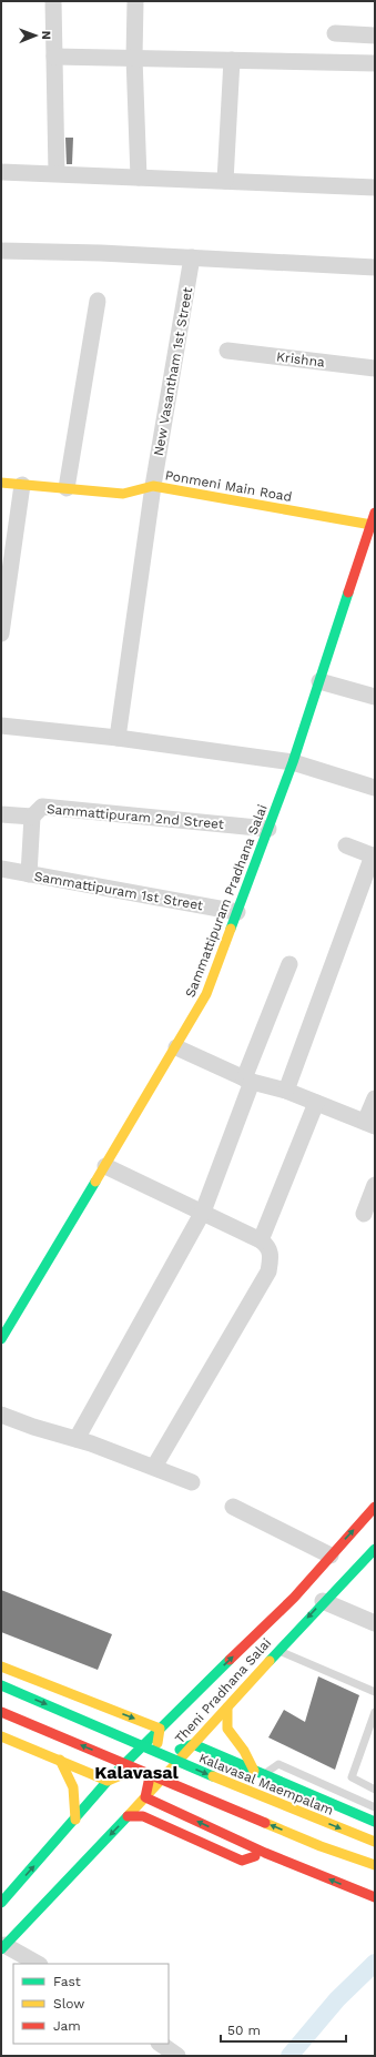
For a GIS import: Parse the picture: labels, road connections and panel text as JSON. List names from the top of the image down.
{
  "streets": {
    "main road": [
      "Ponmeni Main Road",
      "Sammattipuram Pradhana Salai",
      "Theni Pradhana Salai",
      "Kalavasal Maempalam"
    ],
    "street": [
      "Krishna",
      "New Vasantham 1st Street",
      "Sammattipuram 2nd Street",
      "Sammattipuram 1st Street"
    ]
  },
  "crossings": [
    ["New Vasantham 1st Street", "Ponmeni Main Road"],
    ["Ponmeni Main Road", "Sammattipuram Pradhana Salai"],
    ["Sammattipuram 2nd Street", "Sammattipuram Pradhana Salai"],
    ["Sammattipuram 1st Street", "Sammattipuram Pradhana Salai"]
  ],
  "districts": ["Kalavasal"],
  "legend": ["Fast", "Slow", "Jam"],
  "scale_bar": "50 m",
  "north": "right"
}
